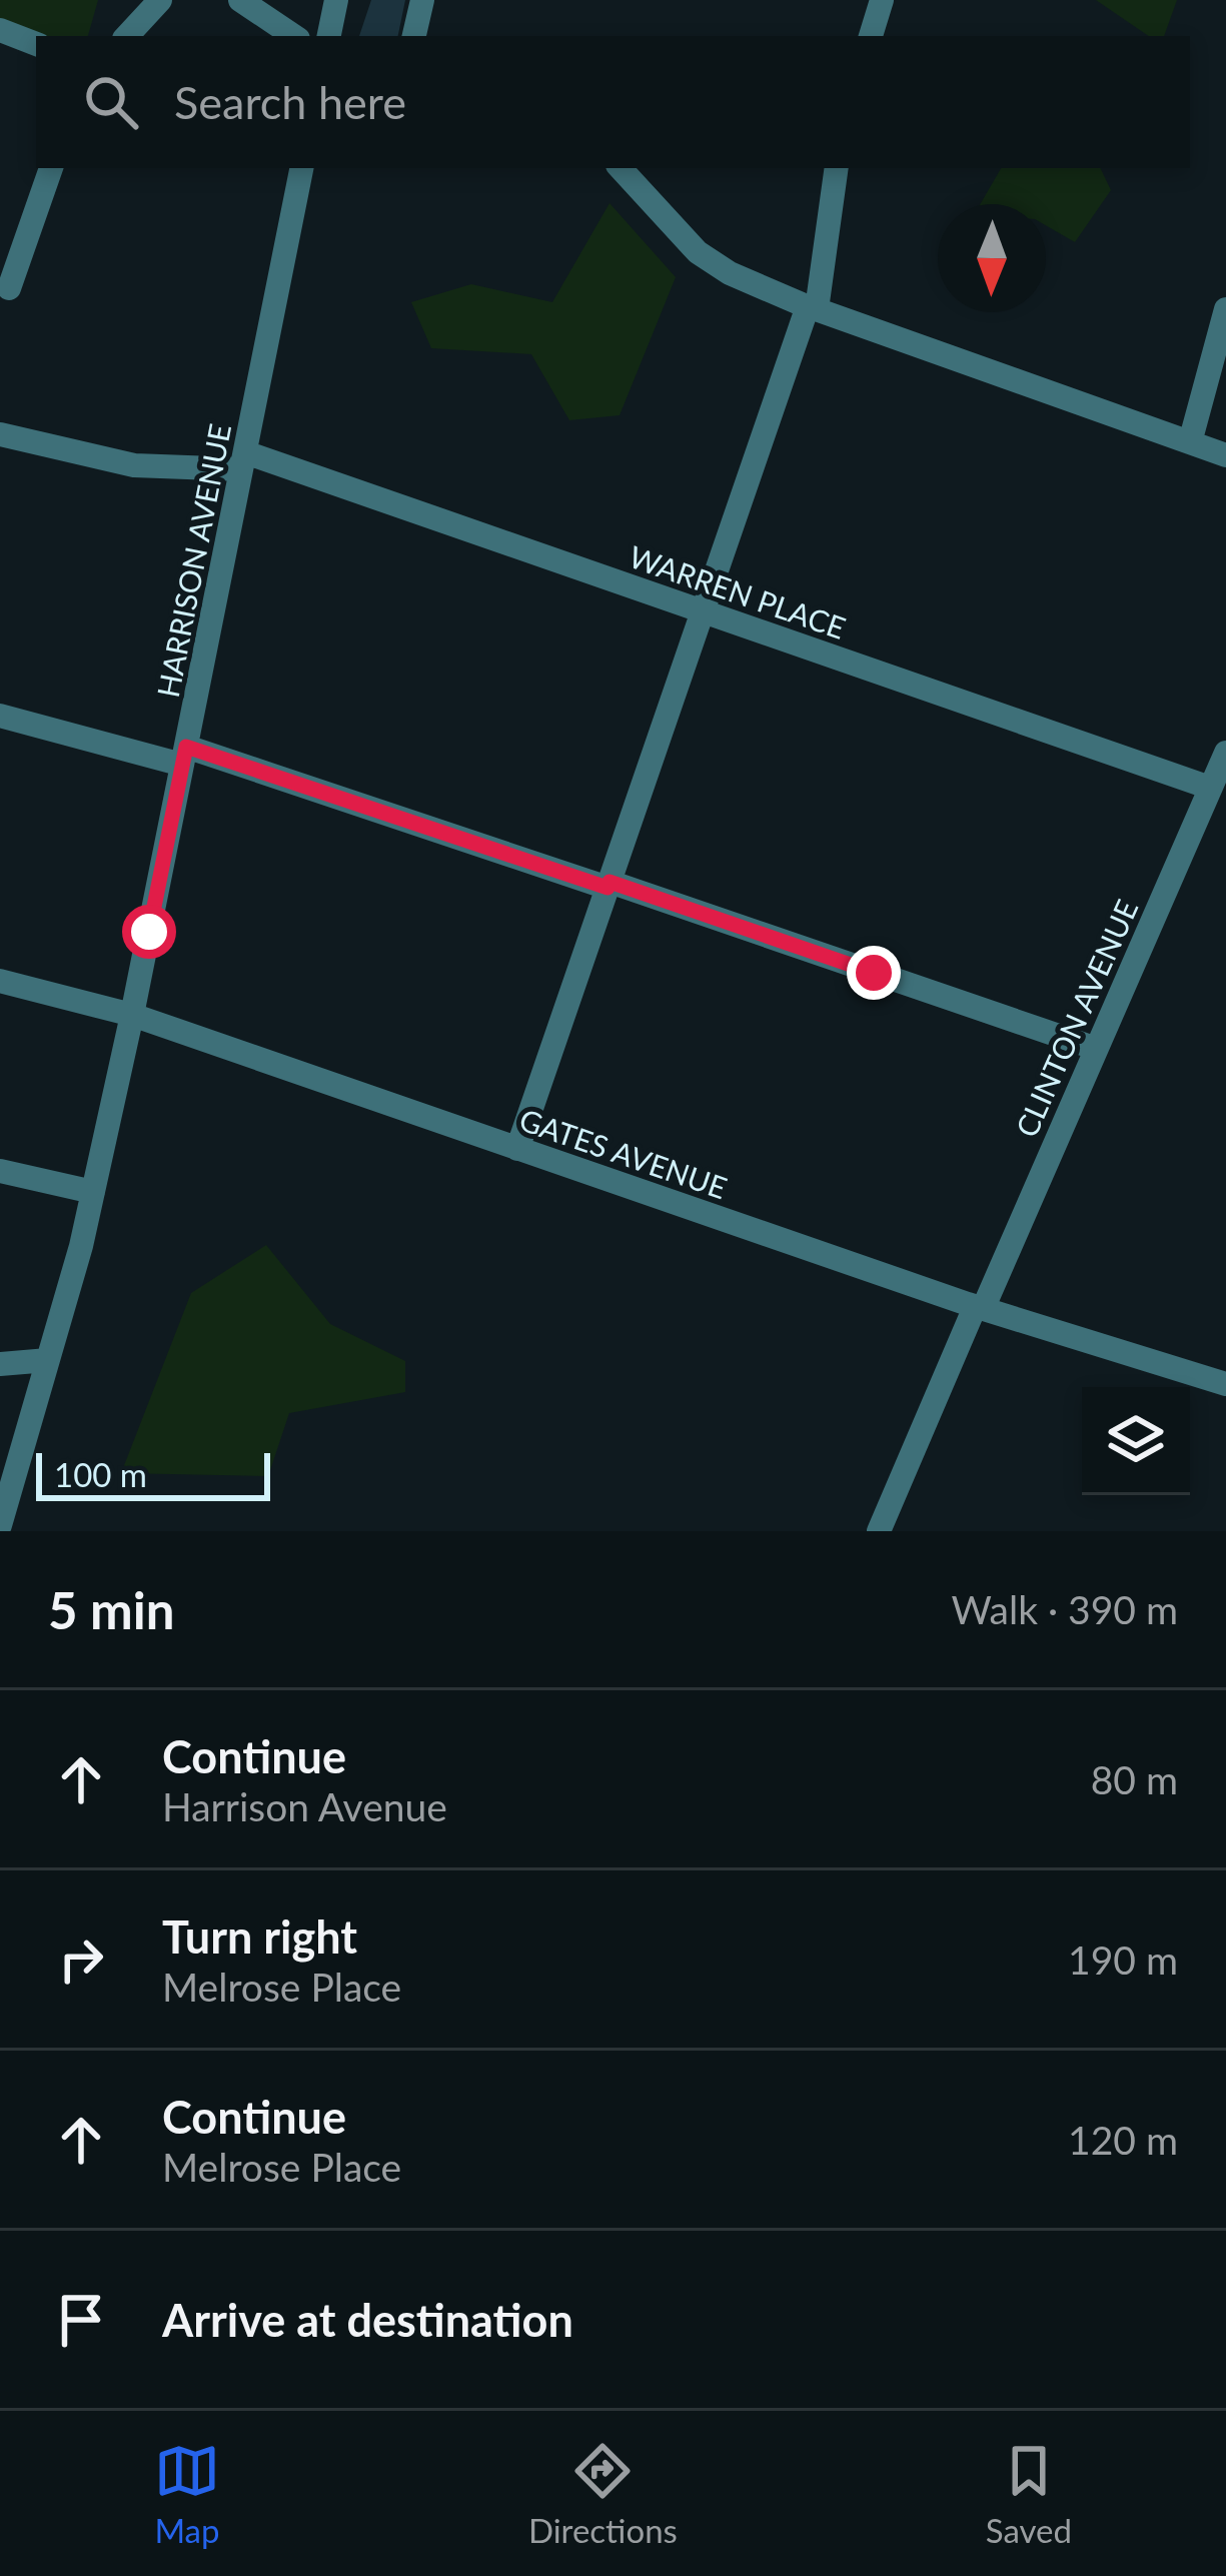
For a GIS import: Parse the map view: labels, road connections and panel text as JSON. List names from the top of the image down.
{
  "streets": {
    "street": [
      "HARRISON AVENUE",
      "WARREN PLACE",
      "CLINTON AVENUE",
      "GATES AVENUE"
    ]
  },
  "crossings": [
    ["HARRISON AVENUE", "WARREN PLACE"],
    ["HARRISON AVENUE", "GATES AVENUE"],
    ["WARREN PLACE", "CLINTON AVENUE"],
    ["CLINTON AVENUE", "GATES AVENUE"]
  ],
  "scale_bar": "100 m",
  "north": "bottom",
  "page": {
    "search": "Search here",
    "scale": "100 m",
    "heading": ["5 min", "Walk · 390 m"],
    "list": [
      ["Continue", "Harrison Avenue", "80 m"],
      ["Turn right", "Melrose Place", "190 m"],
      ["Continue", "Melrose Place", "120 m"],
      "Arrive at destination"
    ],
    "nav": ["Map", "Directions", "Saved"]
  }
}
